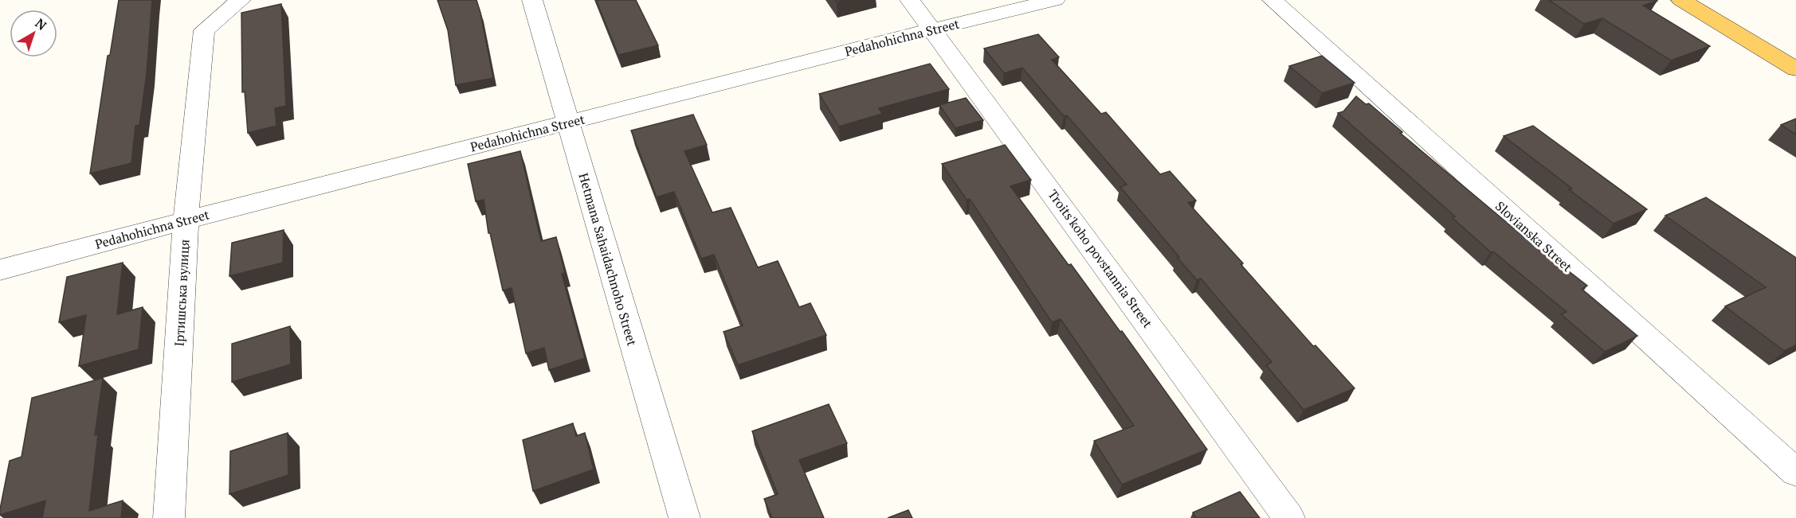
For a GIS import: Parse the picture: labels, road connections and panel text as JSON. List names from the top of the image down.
{
  "streets": {
    "street": [
      "Pedahohichna Street",
      "Slovianska Street",
      "Troits'koho povstannia Street",
      "Hetmana Sahaidachnoho Street",
      "Іртишська вулиця"
    ]
  },
  "crossings": [
    ["Pedahohichna Street", "Troits'koho povstannia Street"],
    ["Pedahohichna Street", "Hetmana Sahaidachnoho Street"],
    ["Pedahohichna Street", "Іртишська вулиця"]
  ],
  "north": "top right"
}
